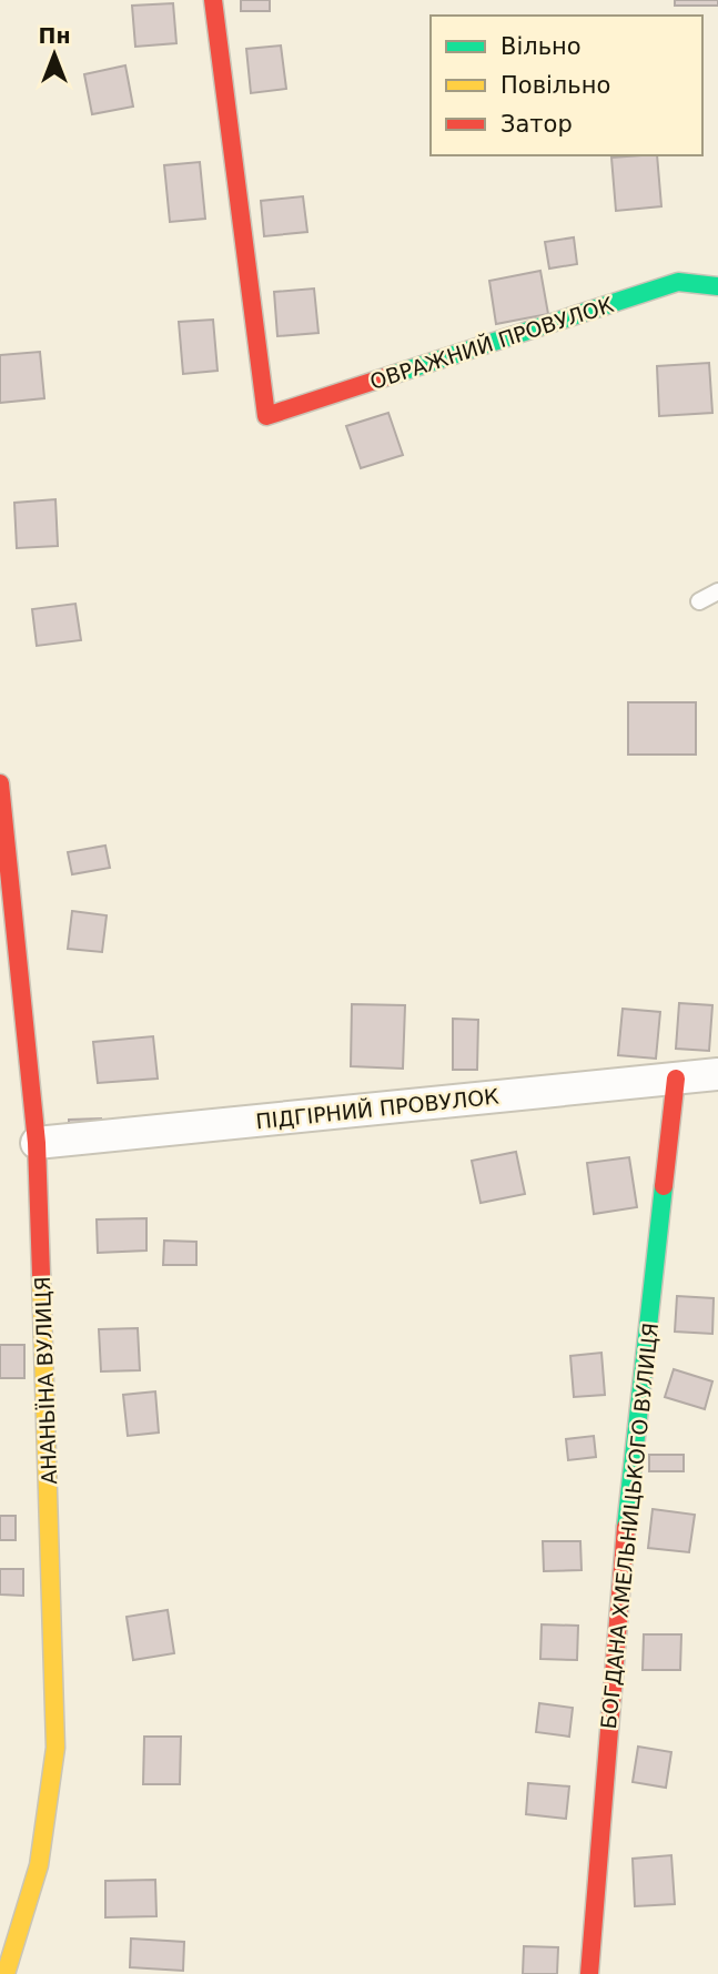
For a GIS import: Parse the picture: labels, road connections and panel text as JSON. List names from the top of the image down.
{
  "streets": {
    "street": [
      "ОВРАЖНИЙ ПРОВУЛОК",
      "ПІДГІРНИЙ ПРОВУЛОК",
      "АНАНЬЇНА ВУЛИЦЯ",
      "БОГДАНА ХМЕЛЬНИЦЬКОГО ВУЛИЦЯ"
    ]
  },
  "crossings": [
    ["ПІДГІРНИЙ ПРОВУЛОК", "АНАНЬЇНА ВУЛИЦЯ"],
    ["ПІДГІРНИЙ ПРОВУЛОК", "БОГДАНА ХМЕЛЬНИЦЬКОГО ВУЛИЦЯ"]
  ],
  "legend": ["Вільно", "Повільно", "Затор"],
  "north": "top"
}
